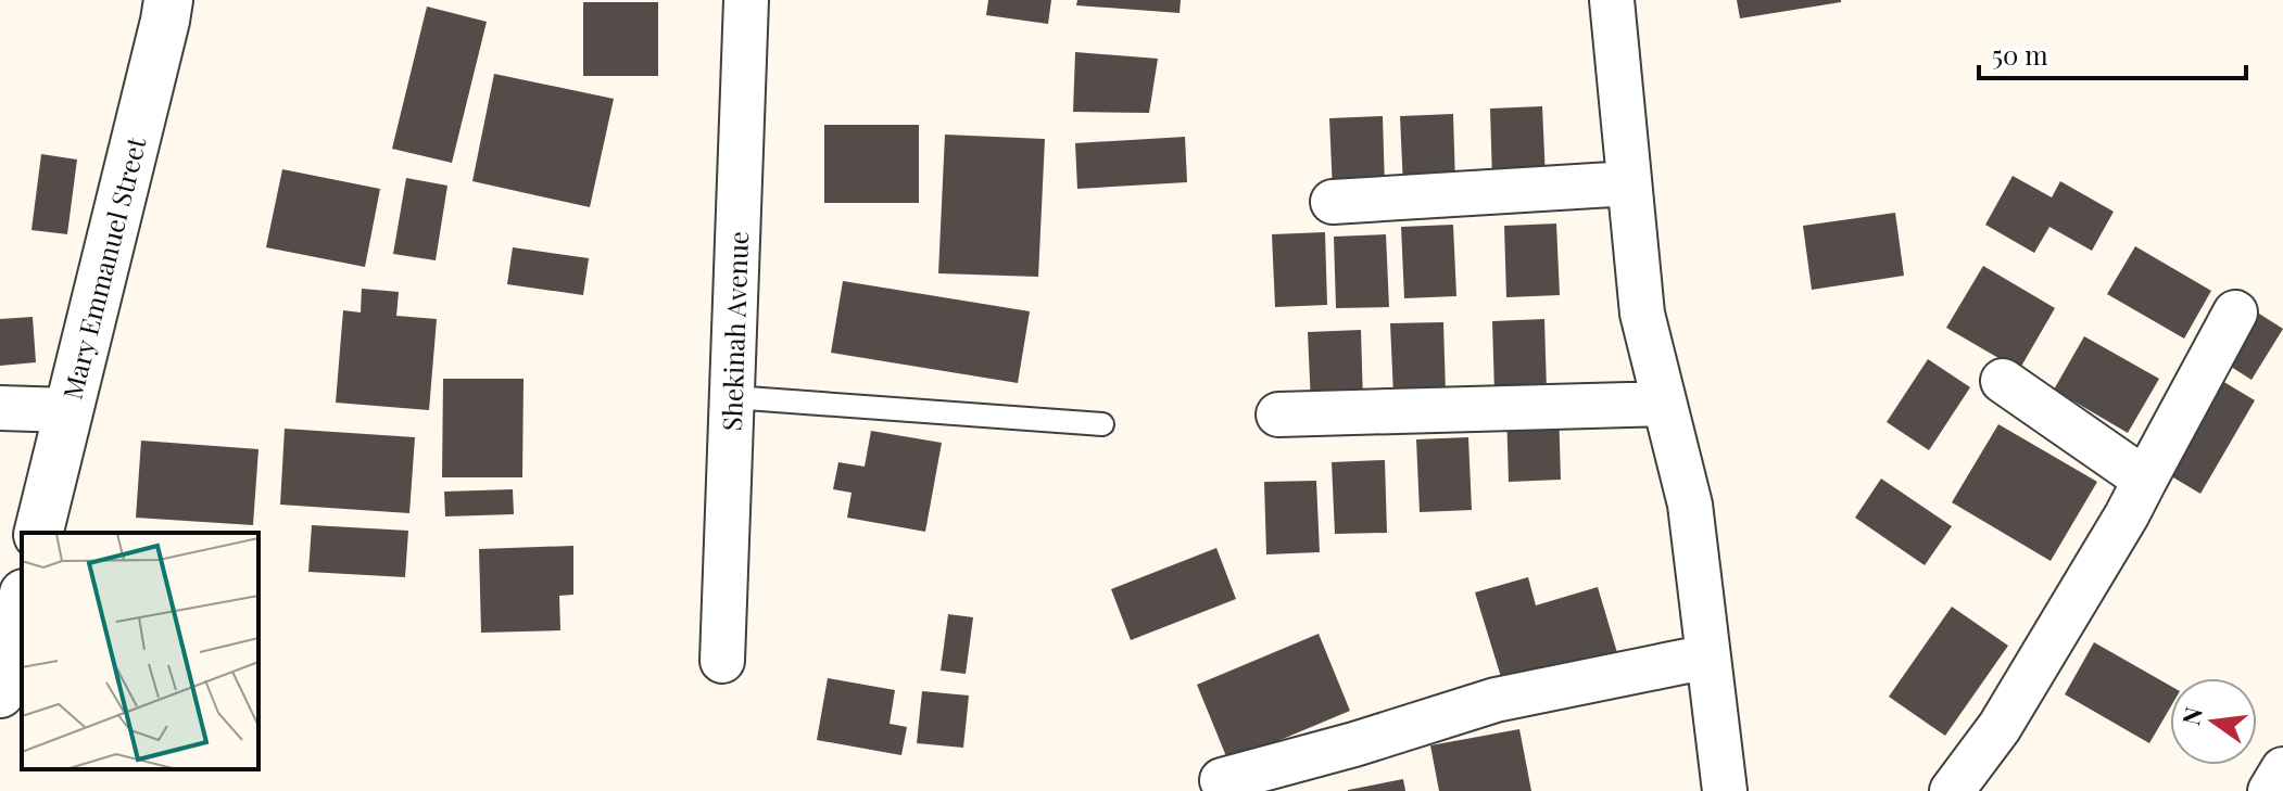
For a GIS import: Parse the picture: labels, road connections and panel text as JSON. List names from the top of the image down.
{
  "streets": {
    "street": ["Mary Emmanuel Street", "Shekinah Avenue"]
  },
  "scale_bar": "50 m",
  "north": "left"
}
